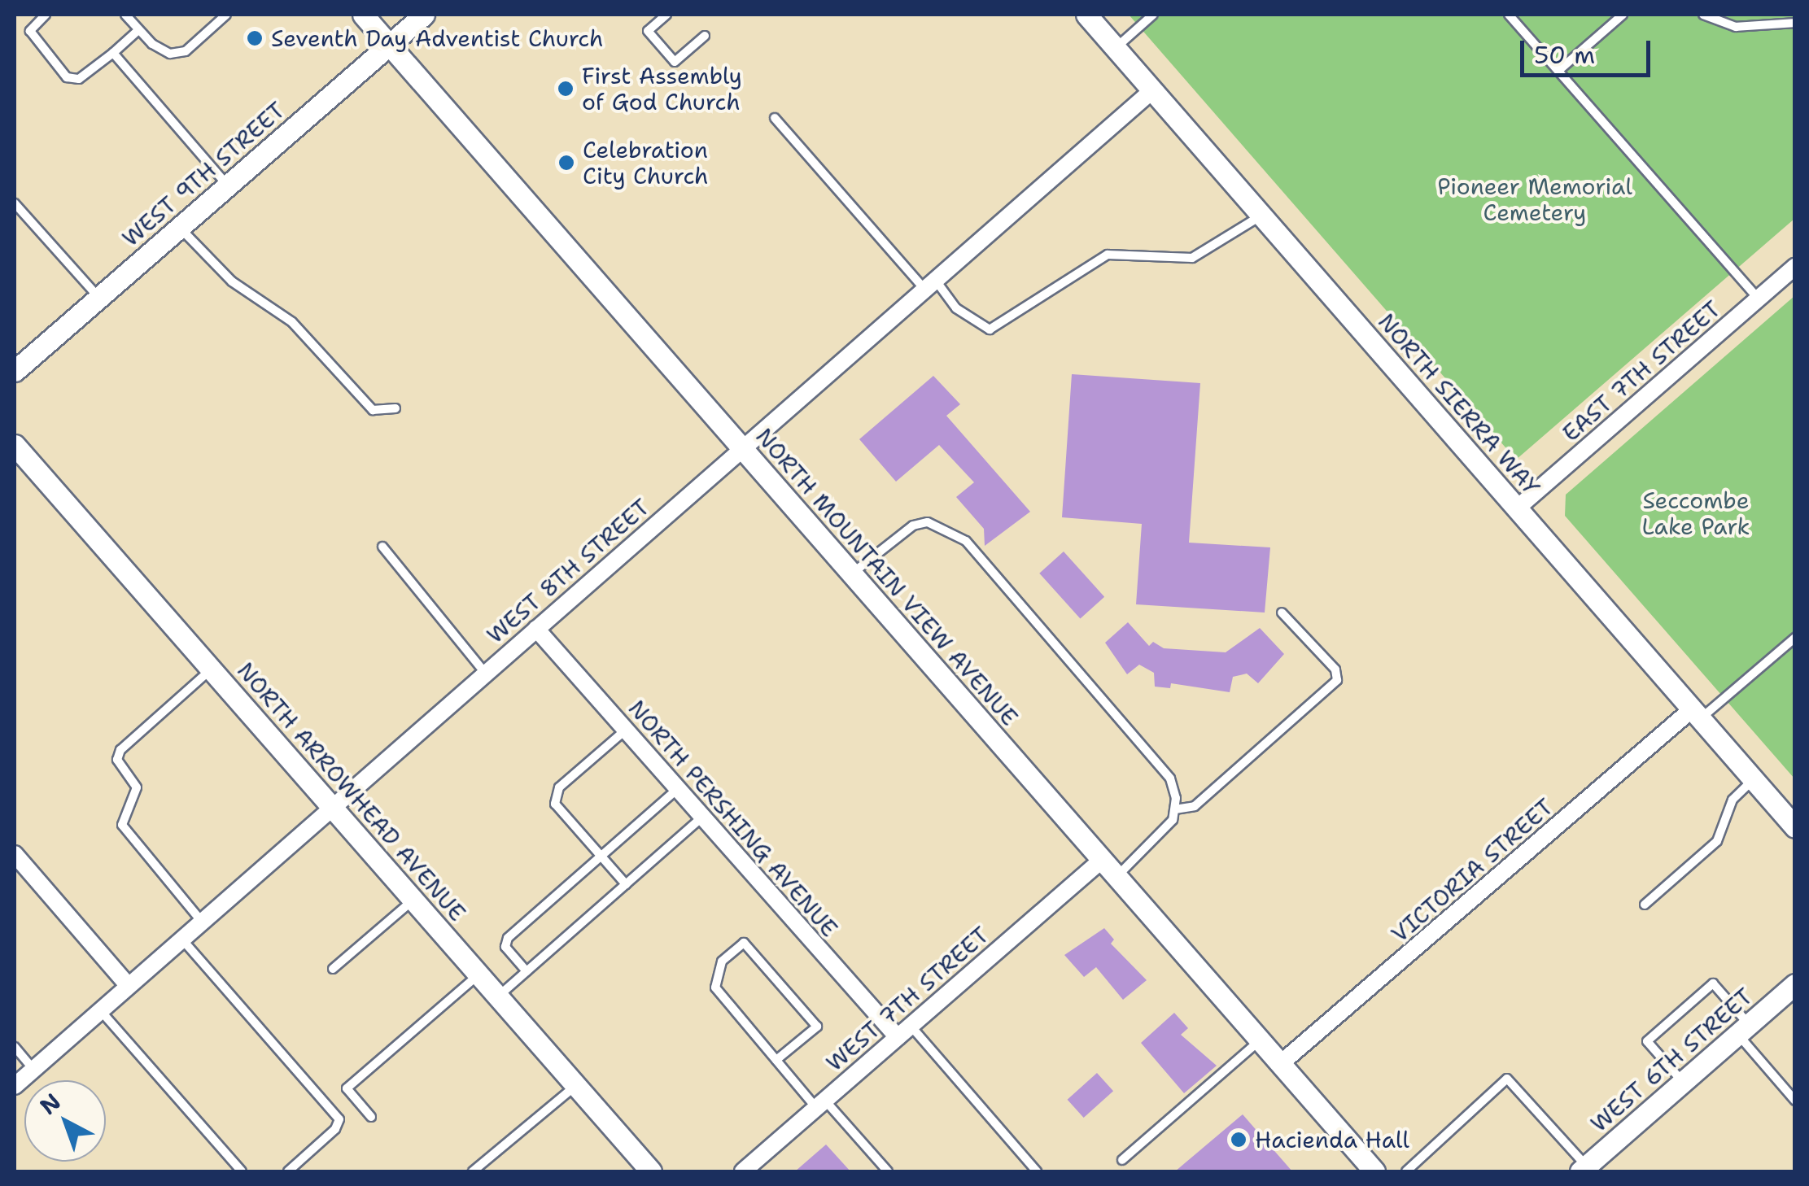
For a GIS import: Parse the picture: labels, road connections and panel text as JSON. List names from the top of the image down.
{
  "streets": {
    "street": [
      "WEST 9TH STREET",
      "EAST 7TH STREET",
      "NORTH SIERRA WAY",
      "WEST 8TH STREET",
      "NORTH MOUNTAIN VIEW AVENUE",
      "NORTH ARROWHEAD AVENUE",
      "NORTH PERSHING AVENUE",
      "VICTORIA STREET",
      "WEST 7TH STREET",
      "WEST 6TH STREET"
    ]
  },
  "crossings": [
    ["WEST 9TH STREET", "NORTH MOUNTAIN VIEW AVENUE"],
    ["EAST 7TH STREET", "NORTH SIERRA WAY"],
    ["NORTH SIERRA WAY", "WEST 8TH STREET"],
    ["NORTH SIERRA WAY", "VICTORIA STREET"],
    ["WEST 8TH STREET", "NORTH MOUNTAIN VIEW AVENUE"],
    ["WEST 8TH STREET", "NORTH ARROWHEAD AVENUE"],
    ["WEST 8TH STREET", "NORTH PERSHING AVENUE"],
    ["NORTH MOUNTAIN VIEW AVENUE", "VICTORIA STREET"],
    ["NORTH MOUNTAIN VIEW AVENUE", "WEST 7TH STREET"],
    ["NORTH PERSHING AVENUE", "WEST 7TH STREET"]
  ],
  "parks": ["Pioneer Memorial Cemetery", "Seccombe Lake Park"],
  "places": [
    "Seventh Day Adventist Church",
    "First Assembly of God Church",
    "Celebration City Church",
    "Hacienda Hall"
  ],
  "scale_bar": "50 m",
  "north": "top left"
}
